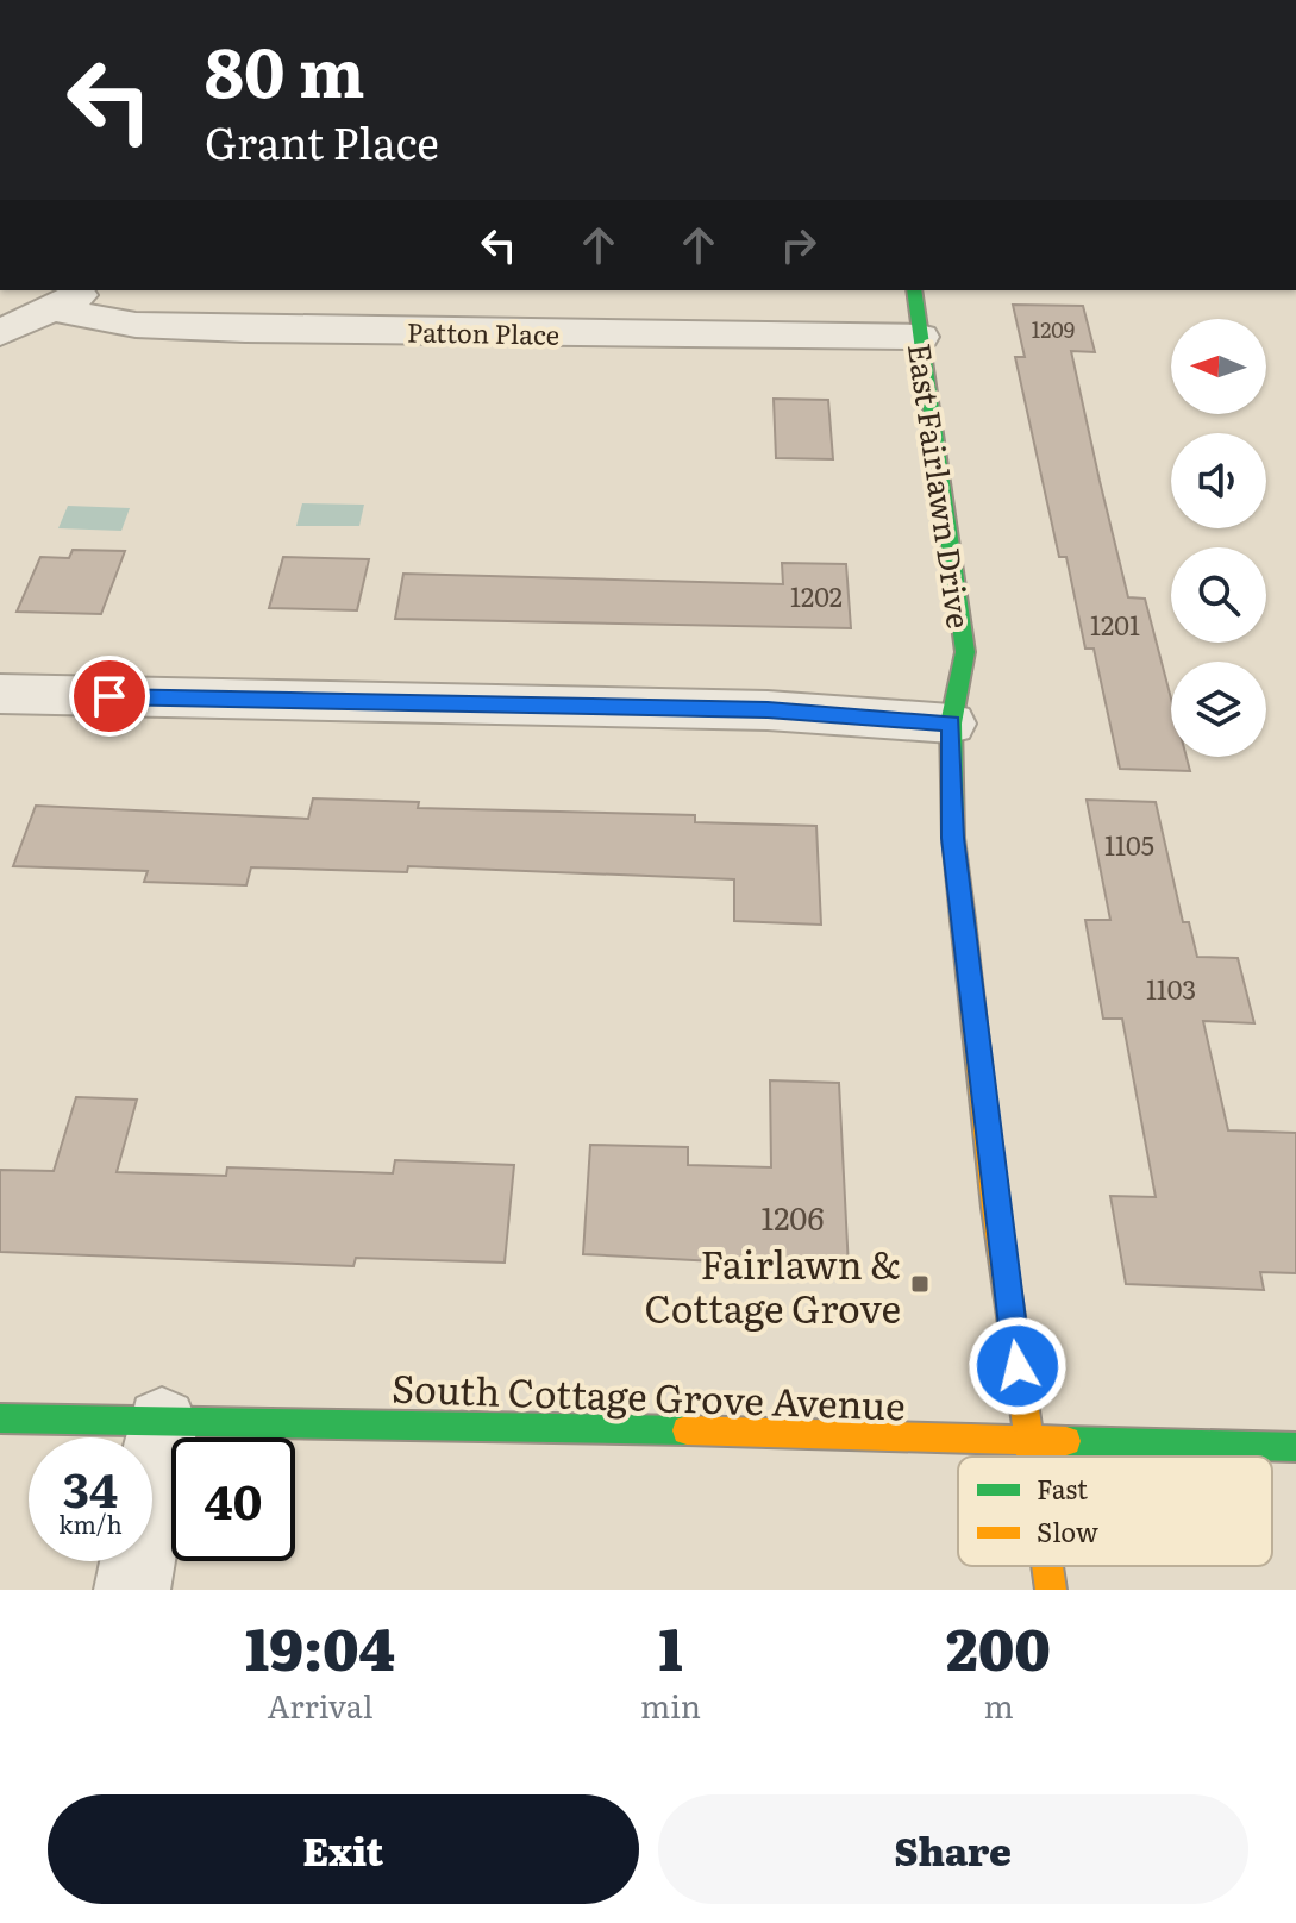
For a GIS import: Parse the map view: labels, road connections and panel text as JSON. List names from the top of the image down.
{
  "streets": {
    "street": ["Patton Place", "East Fairlawn Drive", "South Cottage Grove Avenue"]
  },
  "crossings": [
    ["Patton Place", "East Fairlawn Drive"],
    ["East Fairlawn Drive", "South Cottage Grove Avenue"]
  ],
  "places": {
    "transit": ["Fairlawn & Cottage Grove"]
  },
  "house_numbers": [
    "1209",
    "1202",
    "1201",
    "1105",
    "1103",
    "1206"
  ],
  "legend": ["Fast", "Slow"],
  "north": "left",
  "page": {
    "turn": ["80 m", "Grant Place"],
    "speed": "34 km/h",
    "limit": "40",
    "eta": [
      "19:04",
      "Arrival",
      "1",
      "min",
      "200",
      "m"
    ],
    "buttons": ["Exit", "Share"]
  }
}
